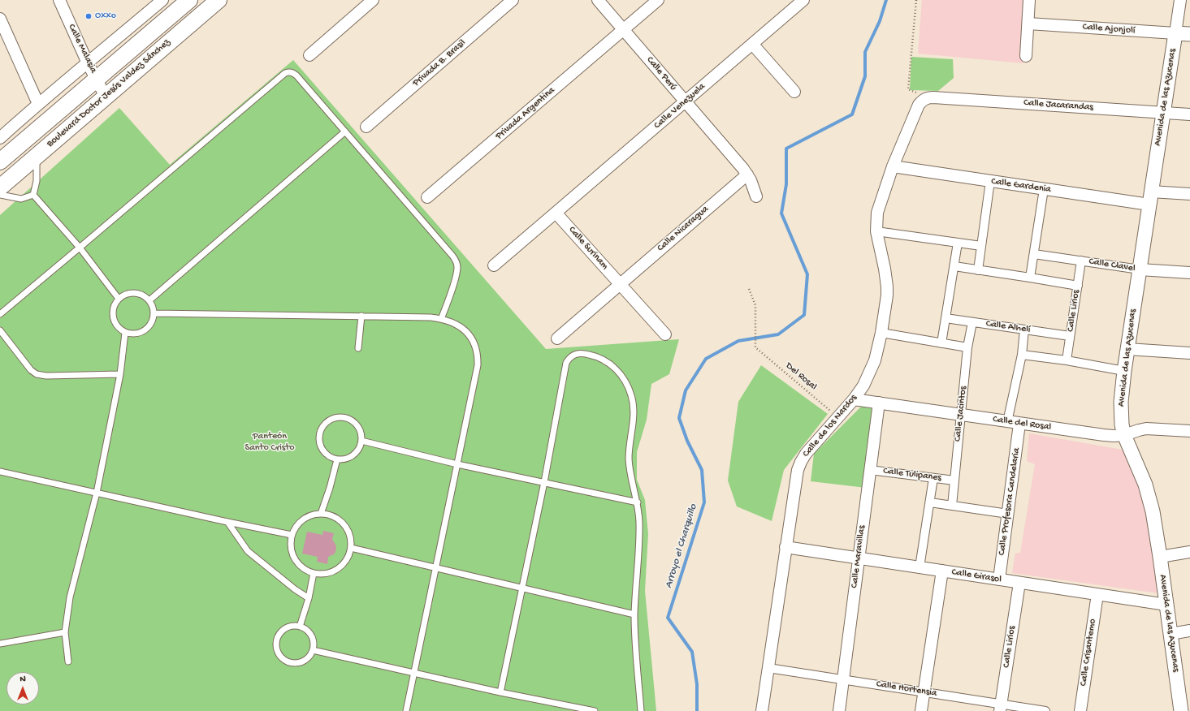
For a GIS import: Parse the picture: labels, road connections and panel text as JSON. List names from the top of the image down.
{
  "streets": {
    "main road": ["Boulevard Doctor Jesús Valdez Sánchez"],
    "street": [
      "Calle Ajonjolí",
      "Calle Malasia",
      "Privada B. Brasil",
      "Calle Perú",
      "Avenida de las Azucenas",
      "Calle Jacarandas",
      "Calle Venezuela",
      "Privada Argentina",
      "Calle Gardenia",
      "Calle Nicaragua",
      "Calle Surinam",
      "Calle Clavel",
      "Calle Lirios",
      "Calle Alhelí",
      "Calle Jacintos",
      "Calle del Rosal",
      "Calle de los Nardos",
      "Calle Tulipanes",
      "Calle Profesora Candelaria",
      "Calle Maravillas",
      "Calle Girasol",
      "Calle Crisantemo",
      "Calle Hortensia"
    ],
    "path": ["Del Rosal"]
  },
  "crossings": [
    ["Calle Ajonjolí", "Avenida de las Azucenas"],
    ["Calle Malasia", "Boulevard Doctor Jesús Valdez Sánchez"],
    ["Calle Perú", "Calle Venezuela"],
    ["Calle Perú", "Privada Argentina"],
    ["Calle Perú", "Calle Nicaragua"],
    ["Avenida de las Azucenas", "Calle Jacarandas"],
    ["Avenida de las Azucenas", "Calle Gardenia"],
    ["Avenida de las Azucenas", "Calle Clavel"],
    ["Avenida de las Azucenas", "Calle del Rosal"],
    ["Avenida de las Azucenas", "Calle Girasol"],
    ["Calle Venezuela", "Calle Surinam"],
    ["Calle Gardenia", "Calle de los Nardos"],
    ["Calle Nicaragua", "Calle Surinam"],
    ["Calle Clavel", "Calle Lirios"],
    ["Calle Lirios", "Calle Alhelí"],
    ["Calle Lirios", "Calle Girasol"],
    ["Calle Lirios", "Calle Hortensia"],
    ["Calle Alhelí", "Calle Jacintos"],
    ["Del Rosal", "Calle de los Nardos"],
    ["Calle Jacintos", "Calle del Rosal"],
    ["Calle Jacintos", "Calle Tulipanes"],
    ["Calle del Rosal", "Calle de los Nardos"],
    ["Calle del Rosal", "Calle Profesora Candelaria"],
    ["Calle del Rosal", "Calle Maravillas"],
    ["Calle de los Nardos", "Calle Girasol"],
    ["Calle de los Nardos", "Calle Hortensia"],
    ["Calle Tulipanes", "Calle Maravillas"],
    ["Calle Profesora Candelaria", "Calle Girasol"],
    ["Calle Maravillas", "Calle Girasol"],
    ["Calle Maravillas", "Calle Hortensia"],
    ["Calle Girasol", "Calle Crisantemo"]
  ],
  "water": ["Arroyo el Charquillo"],
  "parks": ["Panteón Santo Cristo"],
  "places": ["Oxxo"],
  "north": "top"
}
